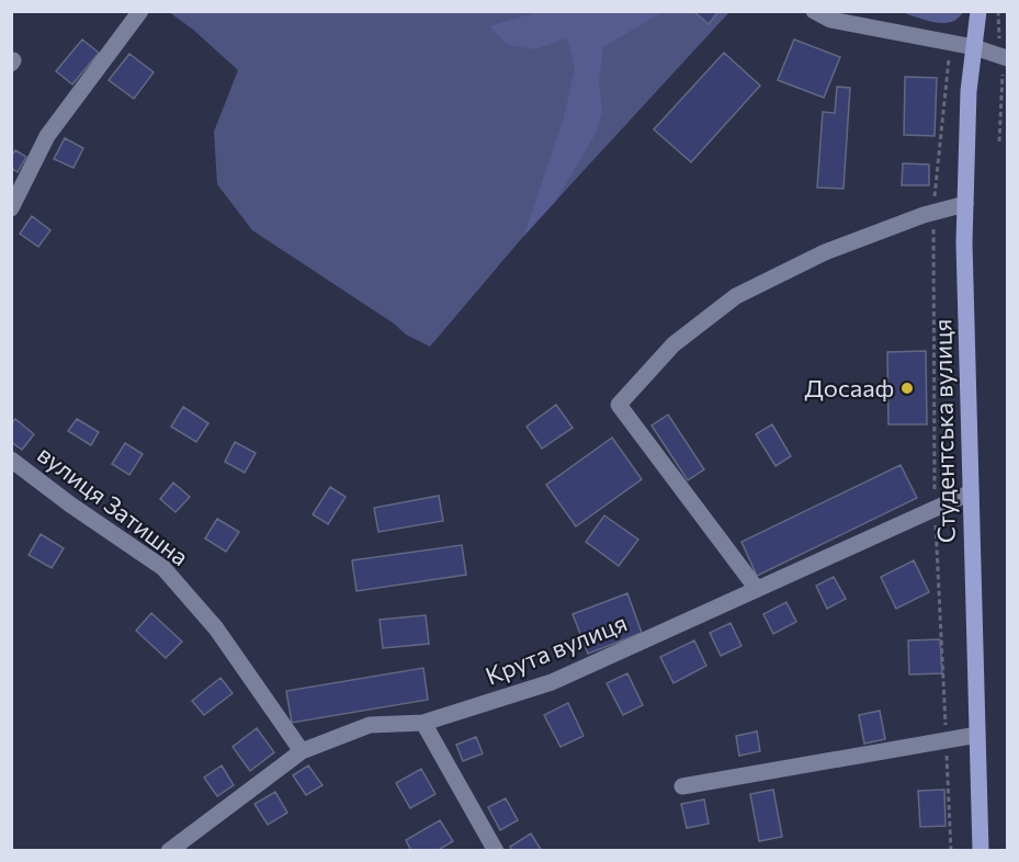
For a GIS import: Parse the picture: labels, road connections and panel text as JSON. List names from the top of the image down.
{
  "streets": {
    "main road": ["Студентська вулиця"],
    "street": ["вулиця Затишна", "Крута вулиця"]
  },
  "crossings": [
    ["Студентська вулиця", "Крута вулиця"],
    ["вулиця Затишна", "Крута вулиця"]
  ],
  "places": ["Досааф"]
}
